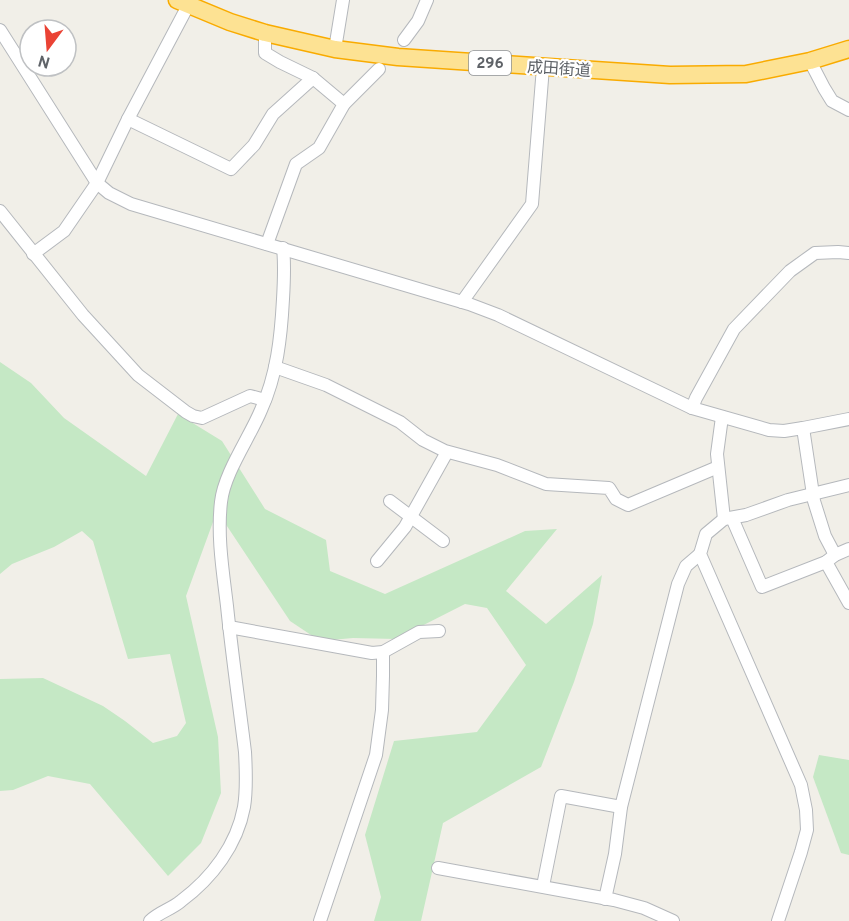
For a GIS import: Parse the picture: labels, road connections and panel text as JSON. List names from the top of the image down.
{
  "streets": {
    "highway": ["296", "成田街道"]
  },
  "crossings": [
    ["296", "成田街道"]
  ],
  "north": "bottom"
}
